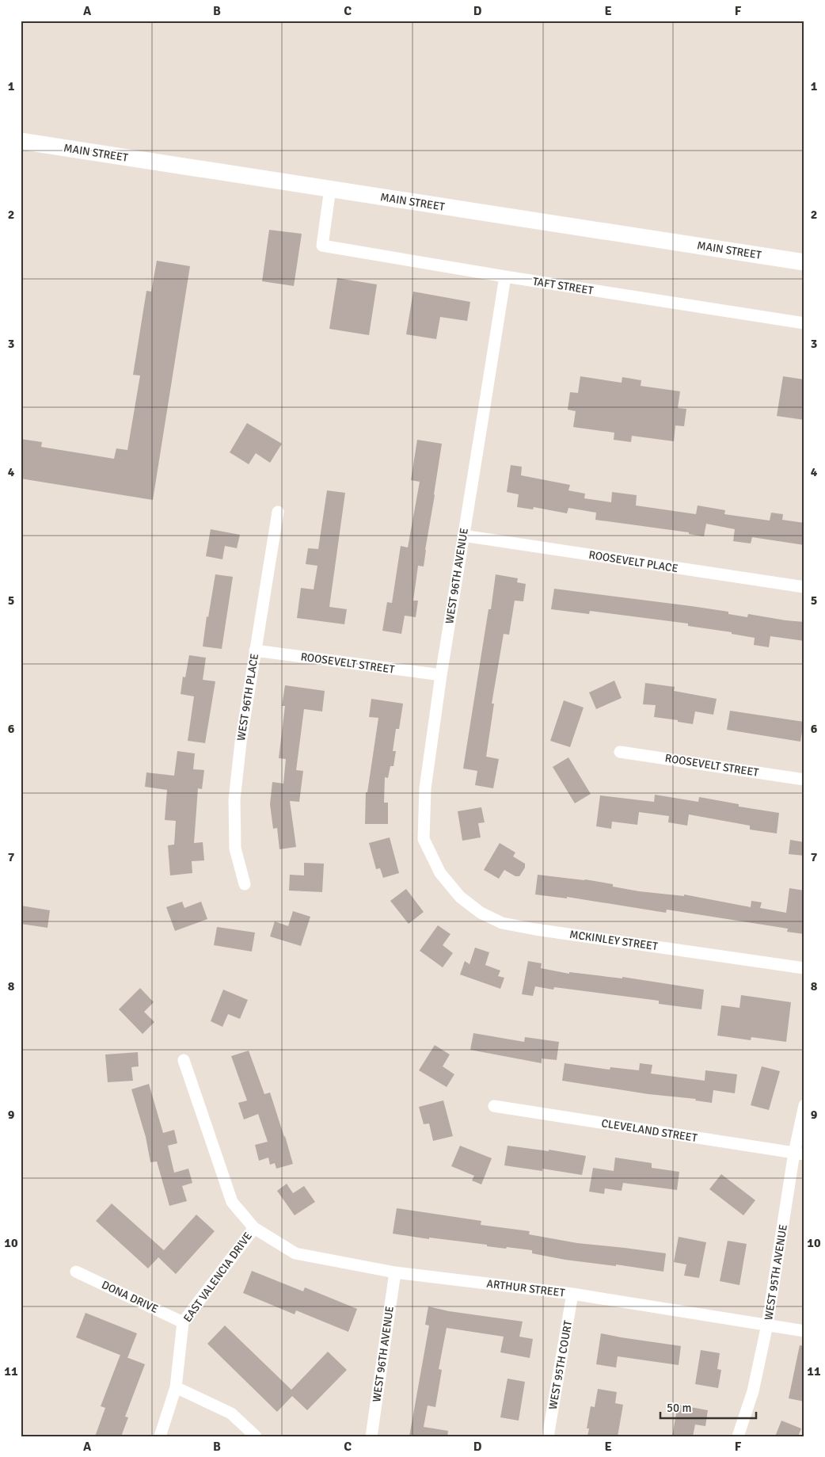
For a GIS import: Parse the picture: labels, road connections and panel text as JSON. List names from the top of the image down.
{
  "streets": {
    "main road": ["MAIN STREET"],
    "street": [
      "TAFT STREET",
      "ROOSEVELT PLACE",
      "WEST 96TH AVENUE",
      "ROOSEVELT STREET",
      "WEST 96TH PLACE",
      "MCKINLEY STREET",
      "CLEVELAND STREET",
      "WEST 95TH AVENUE",
      "EAST VALENCIA DRIVE",
      "ARTHUR STREET",
      "DONA DRIVE",
      "WEST 95TH COURT"
    ]
  },
  "crossings": [
    ["MAIN STREET", "TAFT STREET"],
    ["TAFT STREET", "WEST 96TH AVENUE"],
    ["ROOSEVELT PLACE", "WEST 96TH AVENUE"],
    ["WEST 96TH AVENUE", "ROOSEVELT STREET"],
    ["WEST 96TH AVENUE", "MCKINLEY STREET"],
    ["WEST 96TH AVENUE", "ARTHUR STREET"],
    ["ROOSEVELT STREET", "WEST 96TH PLACE"],
    ["CLEVELAND STREET", "WEST 95TH AVENUE"],
    ["WEST 95TH AVENUE", "ARTHUR STREET"],
    ["EAST VALENCIA DRIVE", "ARTHUR STREET"],
    ["EAST VALENCIA DRIVE", "DONA DRIVE"],
    ["ARTHUR STREET", "WEST 95TH COURT"]
  ],
  "scale_bar": "50 m",
  "grid": {
    "columns": [
      "A",
      "B",
      "C",
      "D",
      "E",
      "F"
    ],
    "rows": [
      "1",
      "2",
      "3",
      "4",
      "5",
      "6",
      "7",
      "8",
      "9",
      "10",
      "11"
    ]
  }
}
